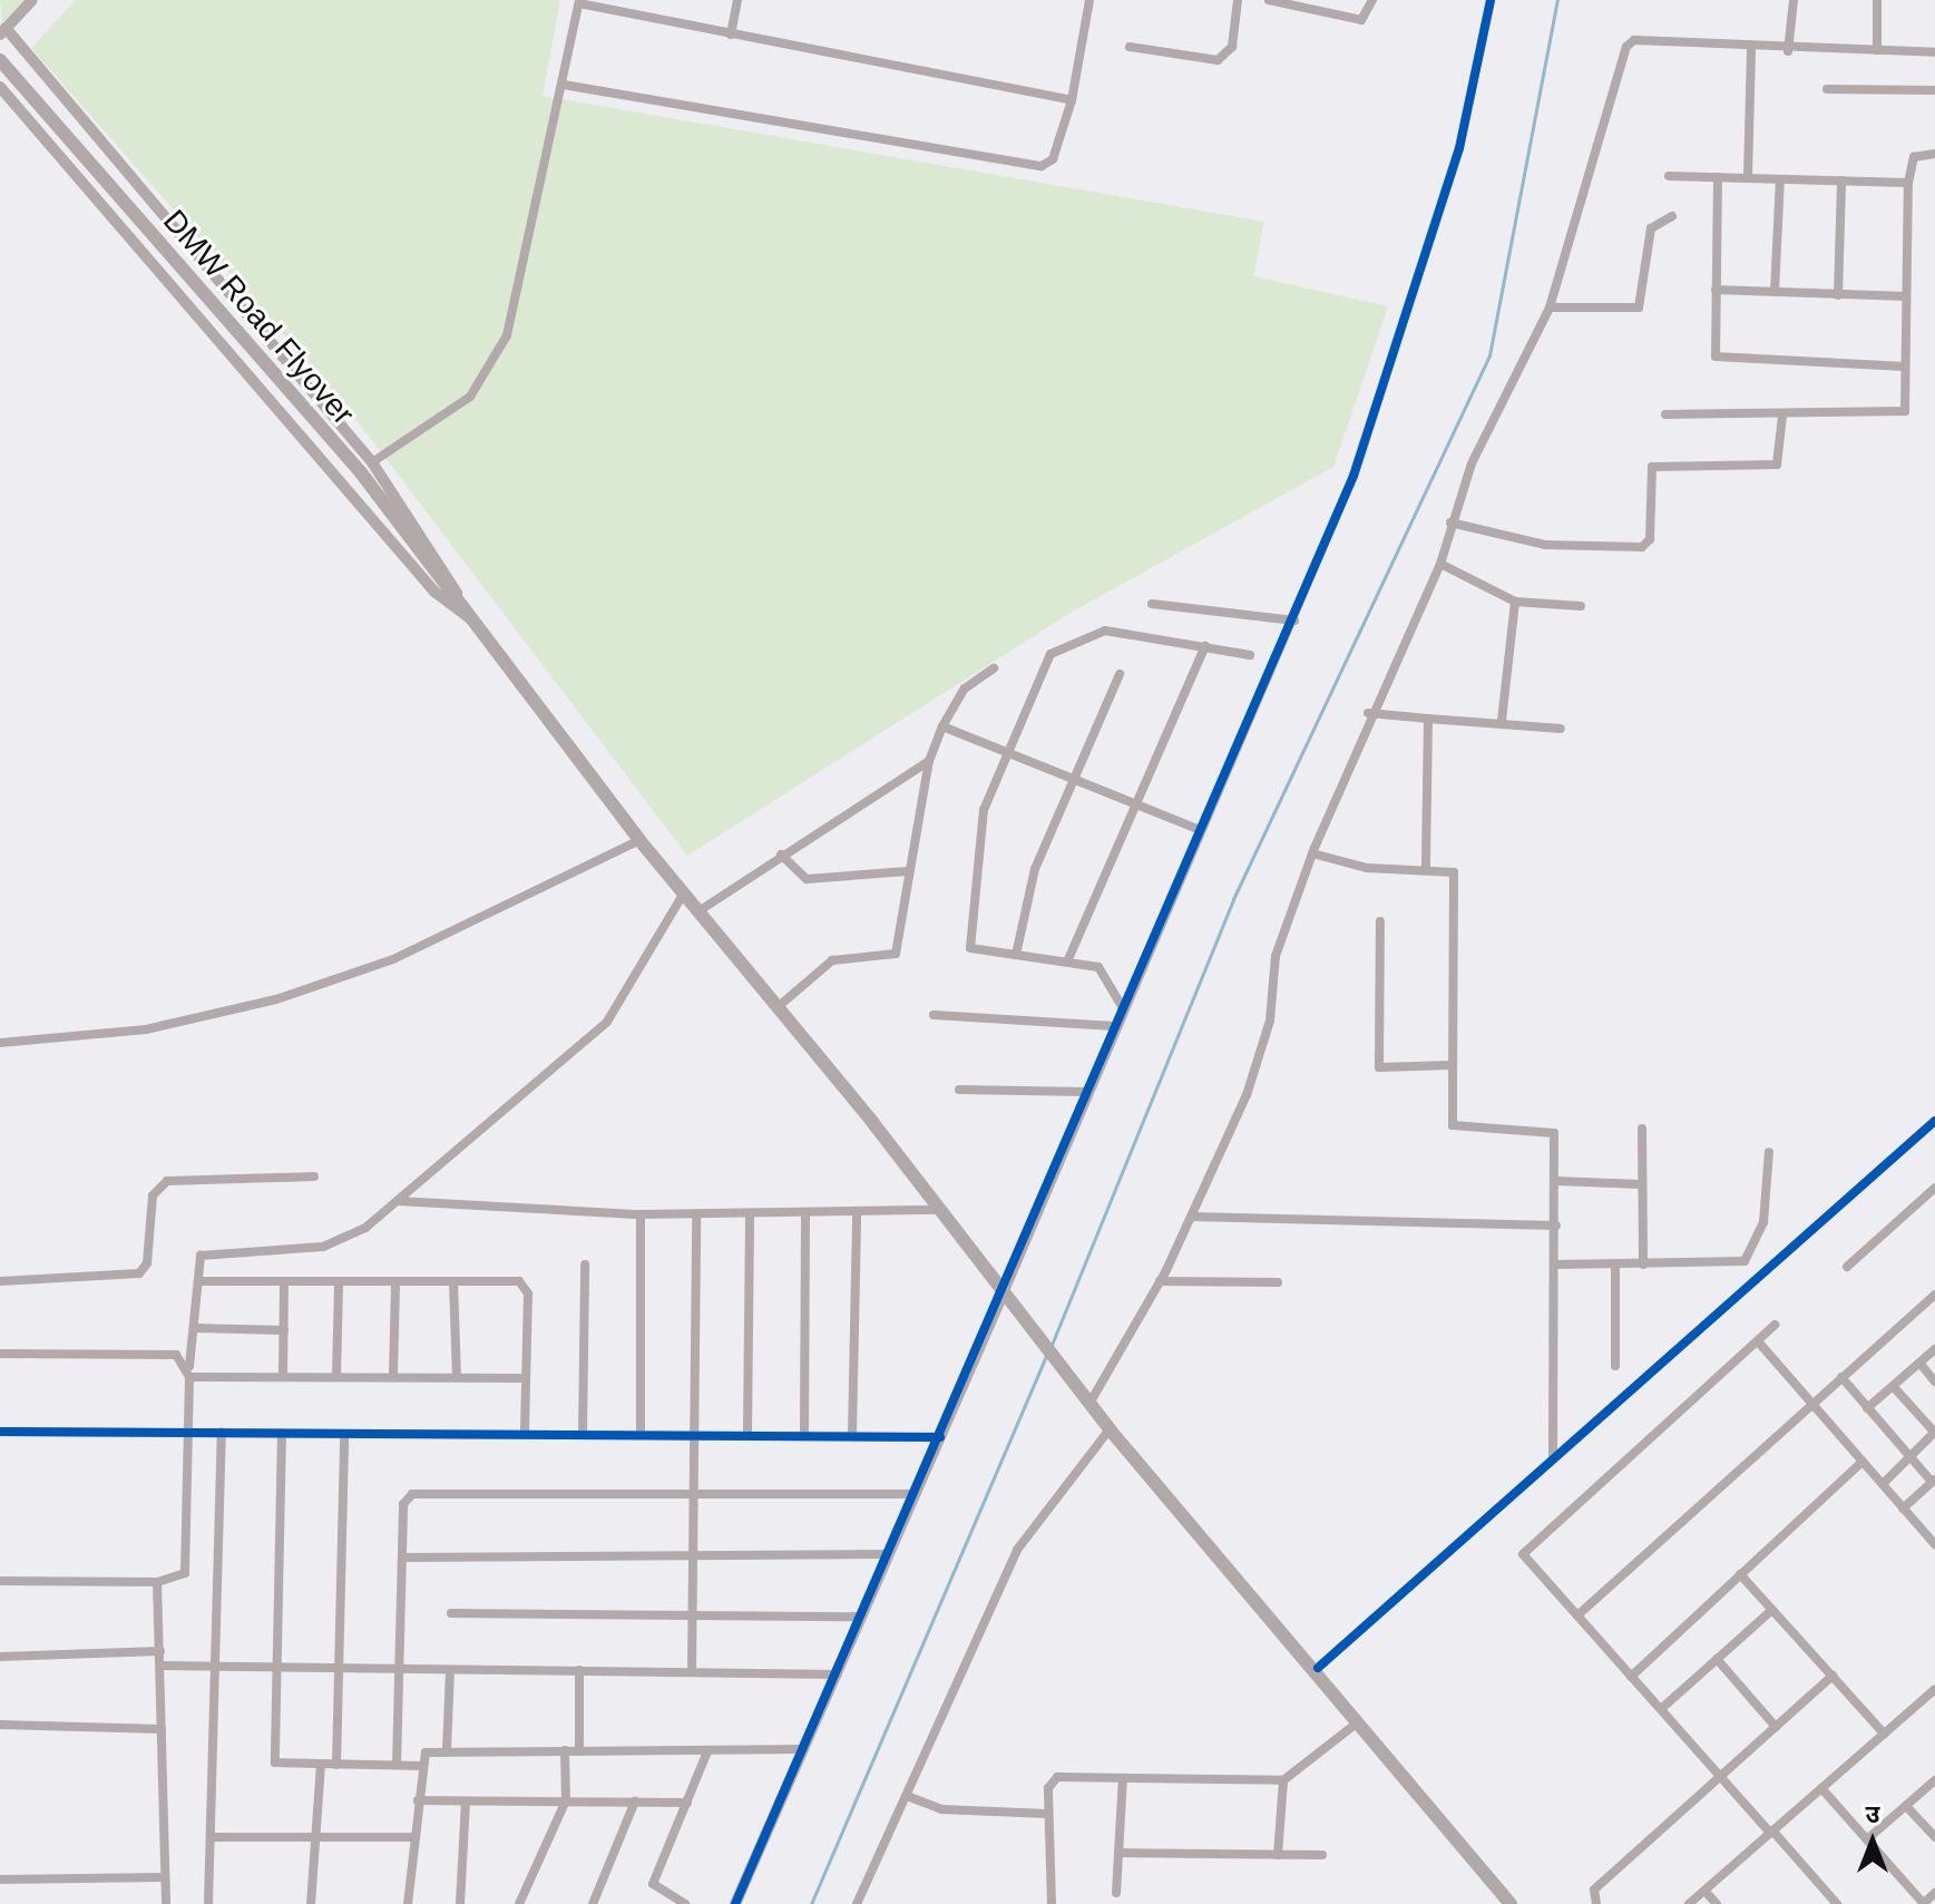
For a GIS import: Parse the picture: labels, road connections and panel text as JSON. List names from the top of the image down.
{
  "streets": {
    "main road": ["DMW Road Flyover"]
  },
  "north": "top"
}
